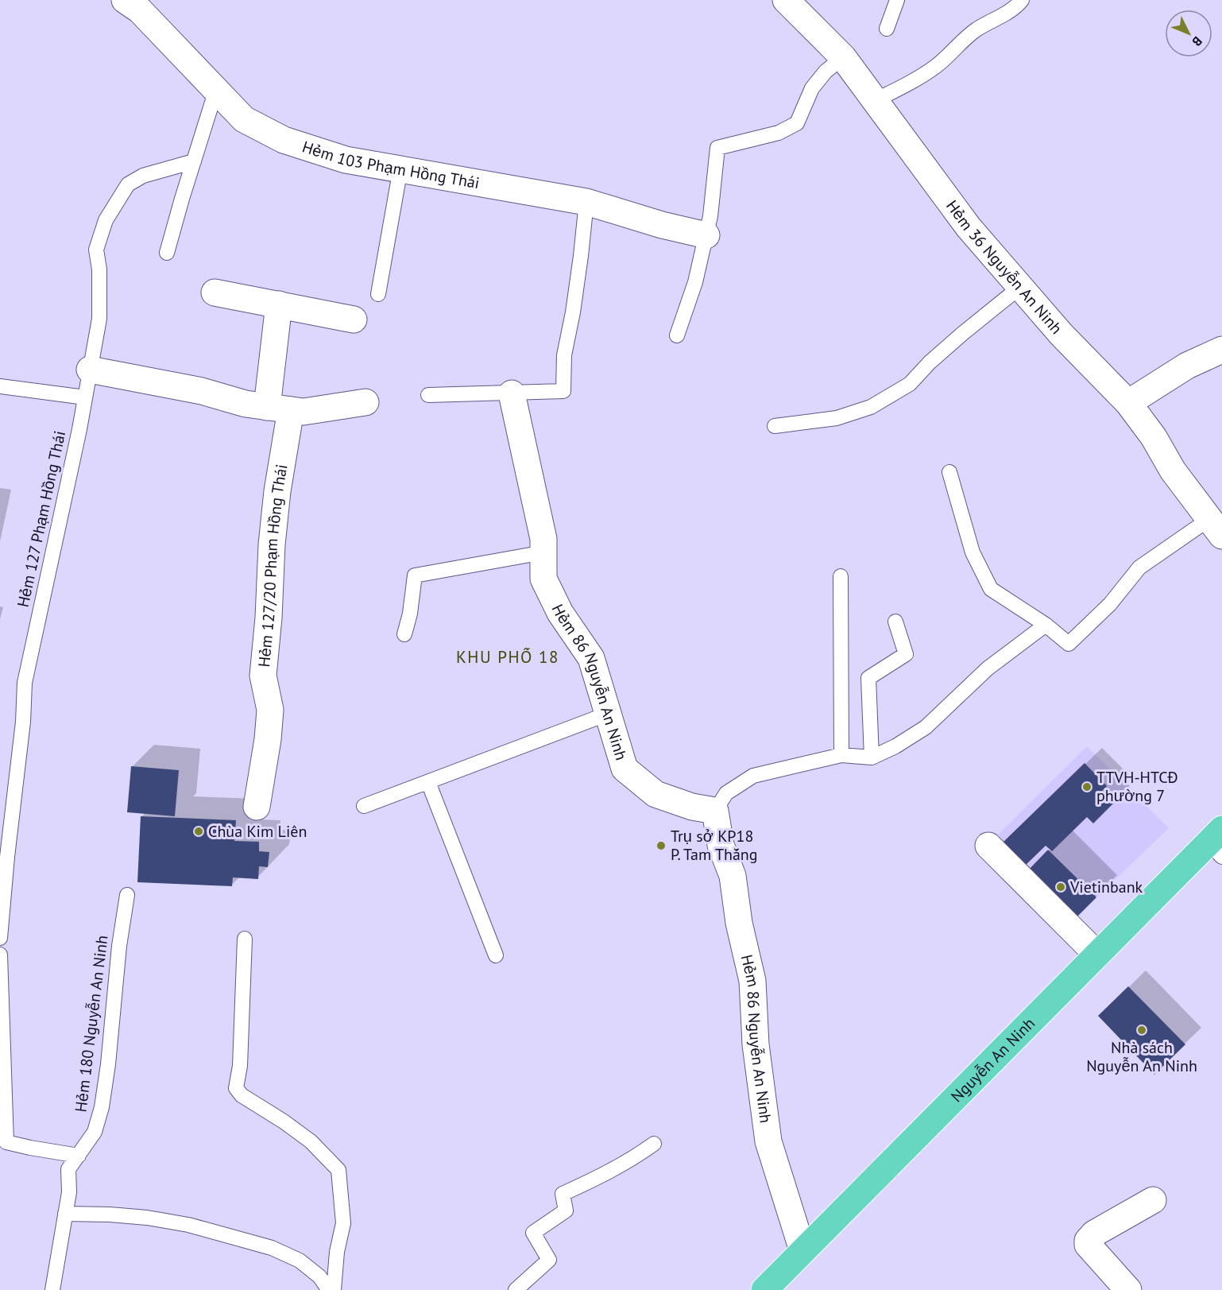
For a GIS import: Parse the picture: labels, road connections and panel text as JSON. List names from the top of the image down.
{
  "streets": {
    "main road": ["Nguyễn An Ninh"],
    "street": [
      "Hẻm 103 Phạm Hồng Thái",
      "Hẻm 36 Nguyễn An Ninh",
      "Hẻm 127/20 Phạm Hồng Thái",
      "Hẻm 86 Nguyễn An Ninh"
    ],
    "lane": ["Hẻm 127 Phạm Hồng Thái", "Hẻm 180 Nguyễn An Ninh"]
  },
  "crossings": [
    ["Hẻm 86 Nguyễn An Ninh", "Nguyễn An Ninh"]
  ],
  "districts": ["KHU PHỐ 18"],
  "places": [
    "TTVH-HTCĐ phường 7",
    "Chùa Kim Liên",
    "Trụ sở KP18 P. Tam Thắng",
    "Vietinbank",
    "Nhà sách Nguyễn An Ninh"
  ],
  "north": "bottom right"
}
